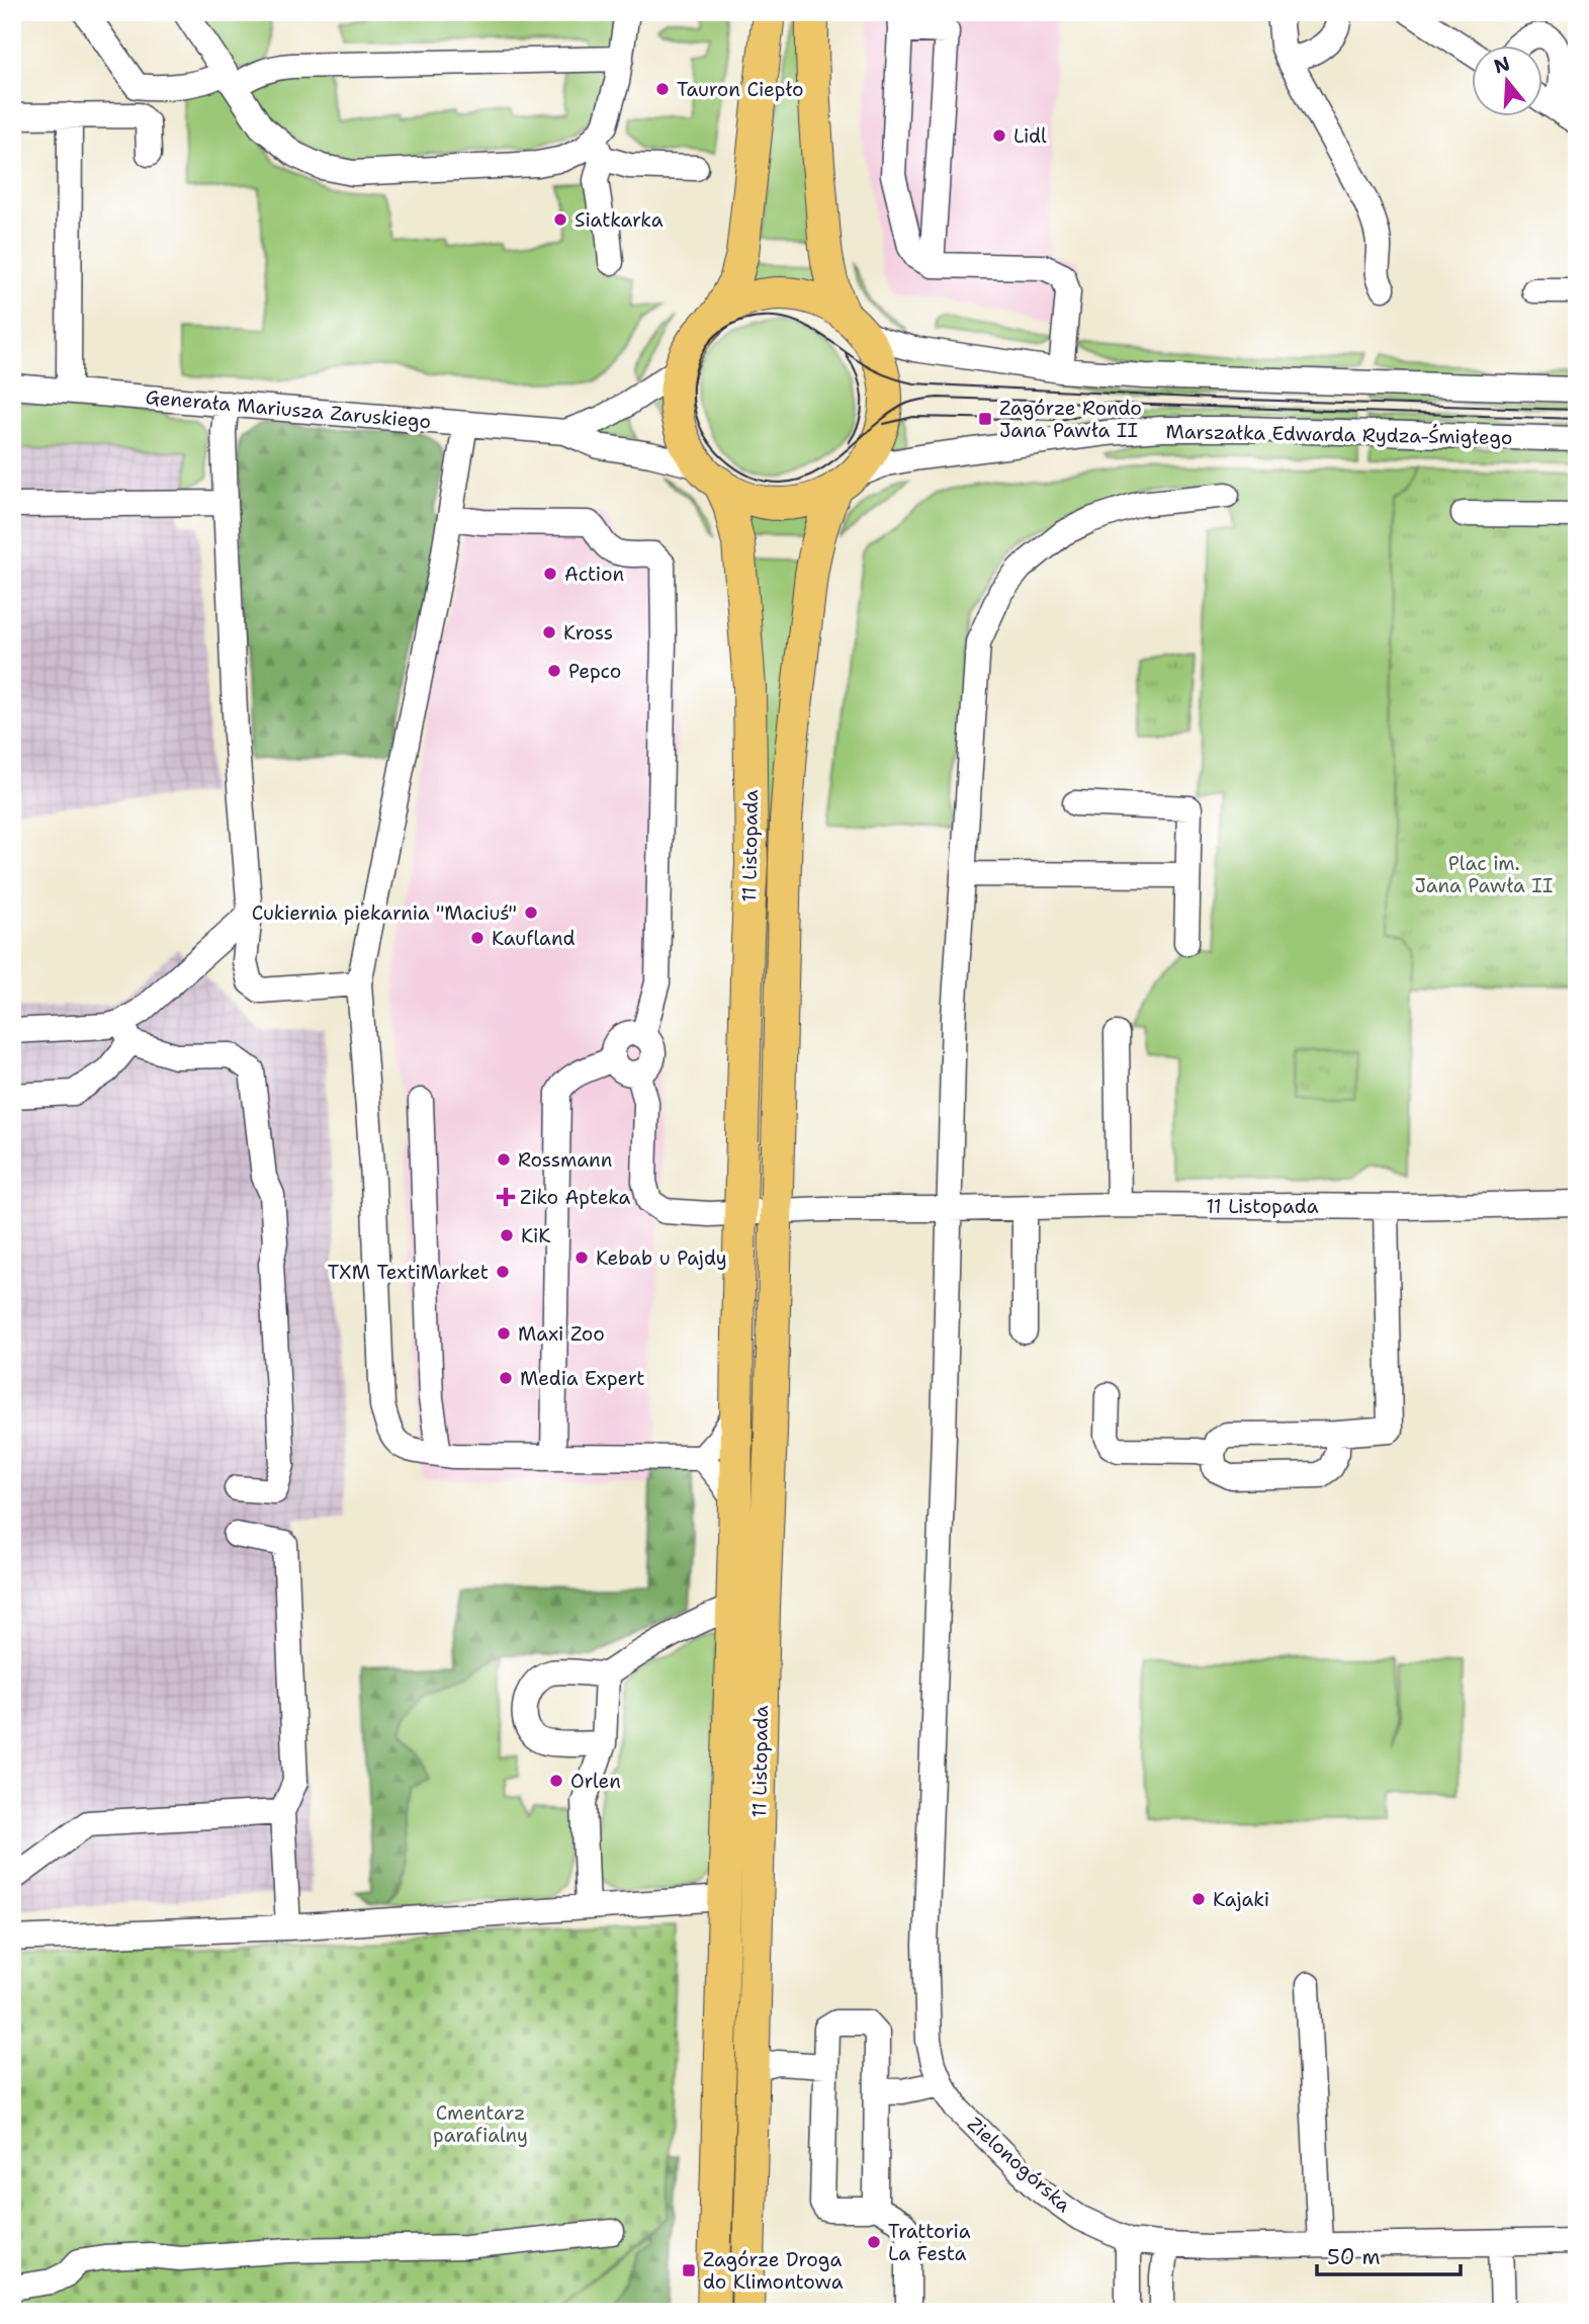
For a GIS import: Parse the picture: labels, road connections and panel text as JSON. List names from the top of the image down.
{
  "streets": {
    "main road": ["11 Listopada"],
    "street": ["Generała Mariusza Zaruskiego", "Marszałka Edwarda Rydza-Śmigłego", "Zielonogórska"]
  },
  "crossings": [
    ["Generała Mariusza Zaruskiego", "Marszałka Edwarda Rydza-Śmigłego"],
    ["Generała Mariusza Zaruskiego", "11 Listopada"],
    ["Marszałka Edwarda Rydza-Śmigłego", "11 Listopada"],
    ["11 Listopada", "Zielonogórska"]
  ],
  "parks": ["Plac im. Jana Pawła II", "Cmentarz parafialny"],
  "places": {
    "other": [
      "Tauron Ciepło",
      "Lidl",
      "Siatkarka",
      "Action",
      "Kross",
      "Pepco",
      "Cukiernia piekarnia \"Maciuś\"",
      "Kaufland",
      "Rossmann",
      "KiK",
      "Kebab u Pajdy",
      "TXM TextiMarket",
      "Maxi Zoo",
      "Media Expert",
      "Orlen",
      "Kajaki",
      "Trattoria La Festa"
    ],
    "transit": ["Zagórze Rondo Jana Pawła II", "Zagórze Droga do Klimontowa"],
    "health": ["Ziko Apteka"]
  },
  "scale_bar": "50 m",
  "north": "top"
}
